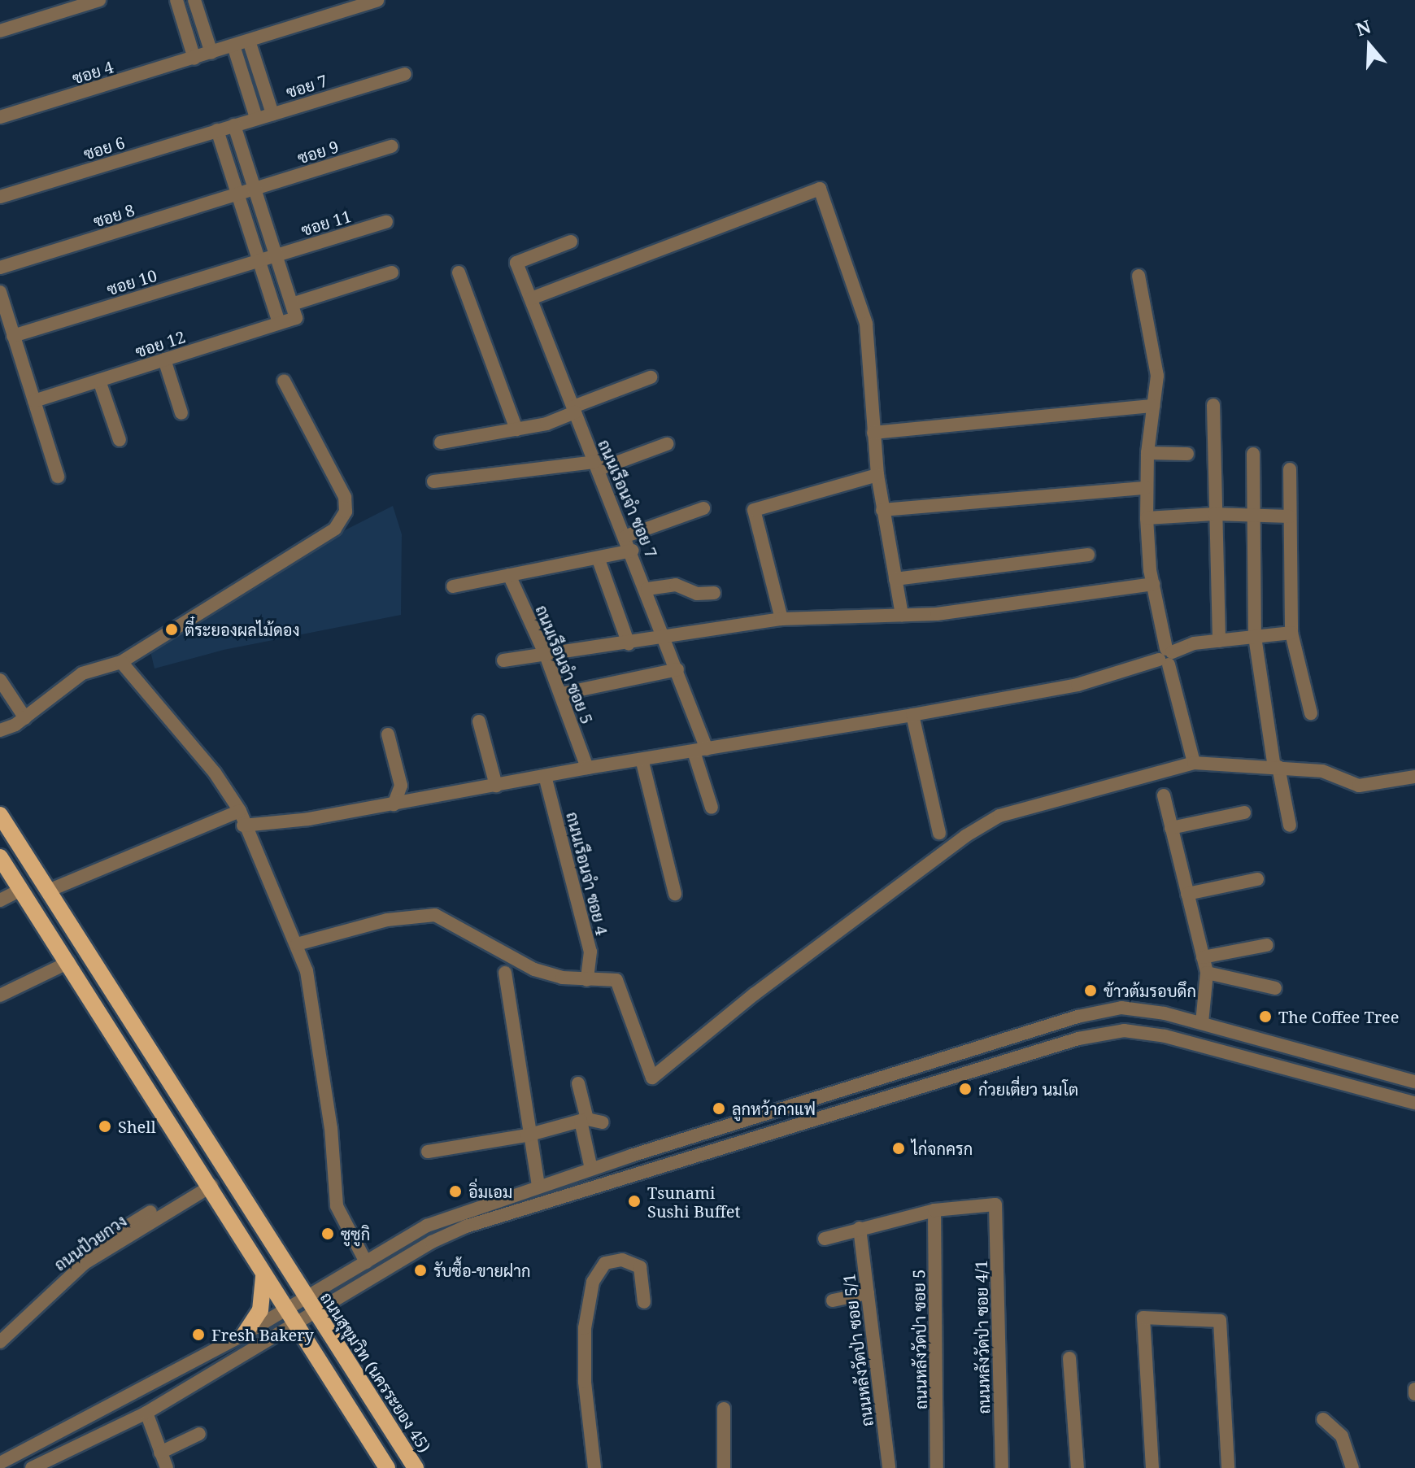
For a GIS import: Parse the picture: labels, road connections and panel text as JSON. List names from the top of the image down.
{
  "streets": {
    "main road": ["ถนนสุขุมวิท (นครระยอง 45)"],
    "street": [
      "ซอย 4",
      "ซอย 7",
      "ซอย 6",
      "ซอย 9",
      "ซอย 8",
      "ซอย 11",
      "ซอย 10",
      "ซอย 12",
      "ถนนเรือนจำ ซอย 7",
      "ถนนเรือนจำ ซอย 5",
      "ถนนเรือนจำ ซอย 4",
      "ถนนป้วยกวง",
      "ถนนหลังวัดป่า ซอย 4/1",
      "ถนนหลังวัดป่า ซอย 5",
      "ถนนหลังวัดป่า ซอย 5/1"
    ]
  },
  "crossings": [
    ["ซอย 7", "ซอย 6"],
    ["ซอย 9", "ซอย 8"],
    ["ซอย 11", "ซอย 10"],
    ["ถนนหลังวัดป่า ซอย 4/1", "ถนนหลังวัดป่า ซอย 5"]
  ],
  "places": [
    "ตี๋ระยองผลไม้ดอง",
    "ข้าวต้มรอบดึก",
    "The Coffee Tree",
    "ก๋วยเตี่ยว นมโต",
    "ลูกหว้ากาแฟ",
    "Shell",
    "ไก่จกครก",
    "อิ่มเอม",
    "Tsunami Sushi Buffet",
    "ซูซูกิ",
    "รับซื้อ-ขายฝาก",
    "Fresh Bakery"
  ],
  "north": "top"
}
